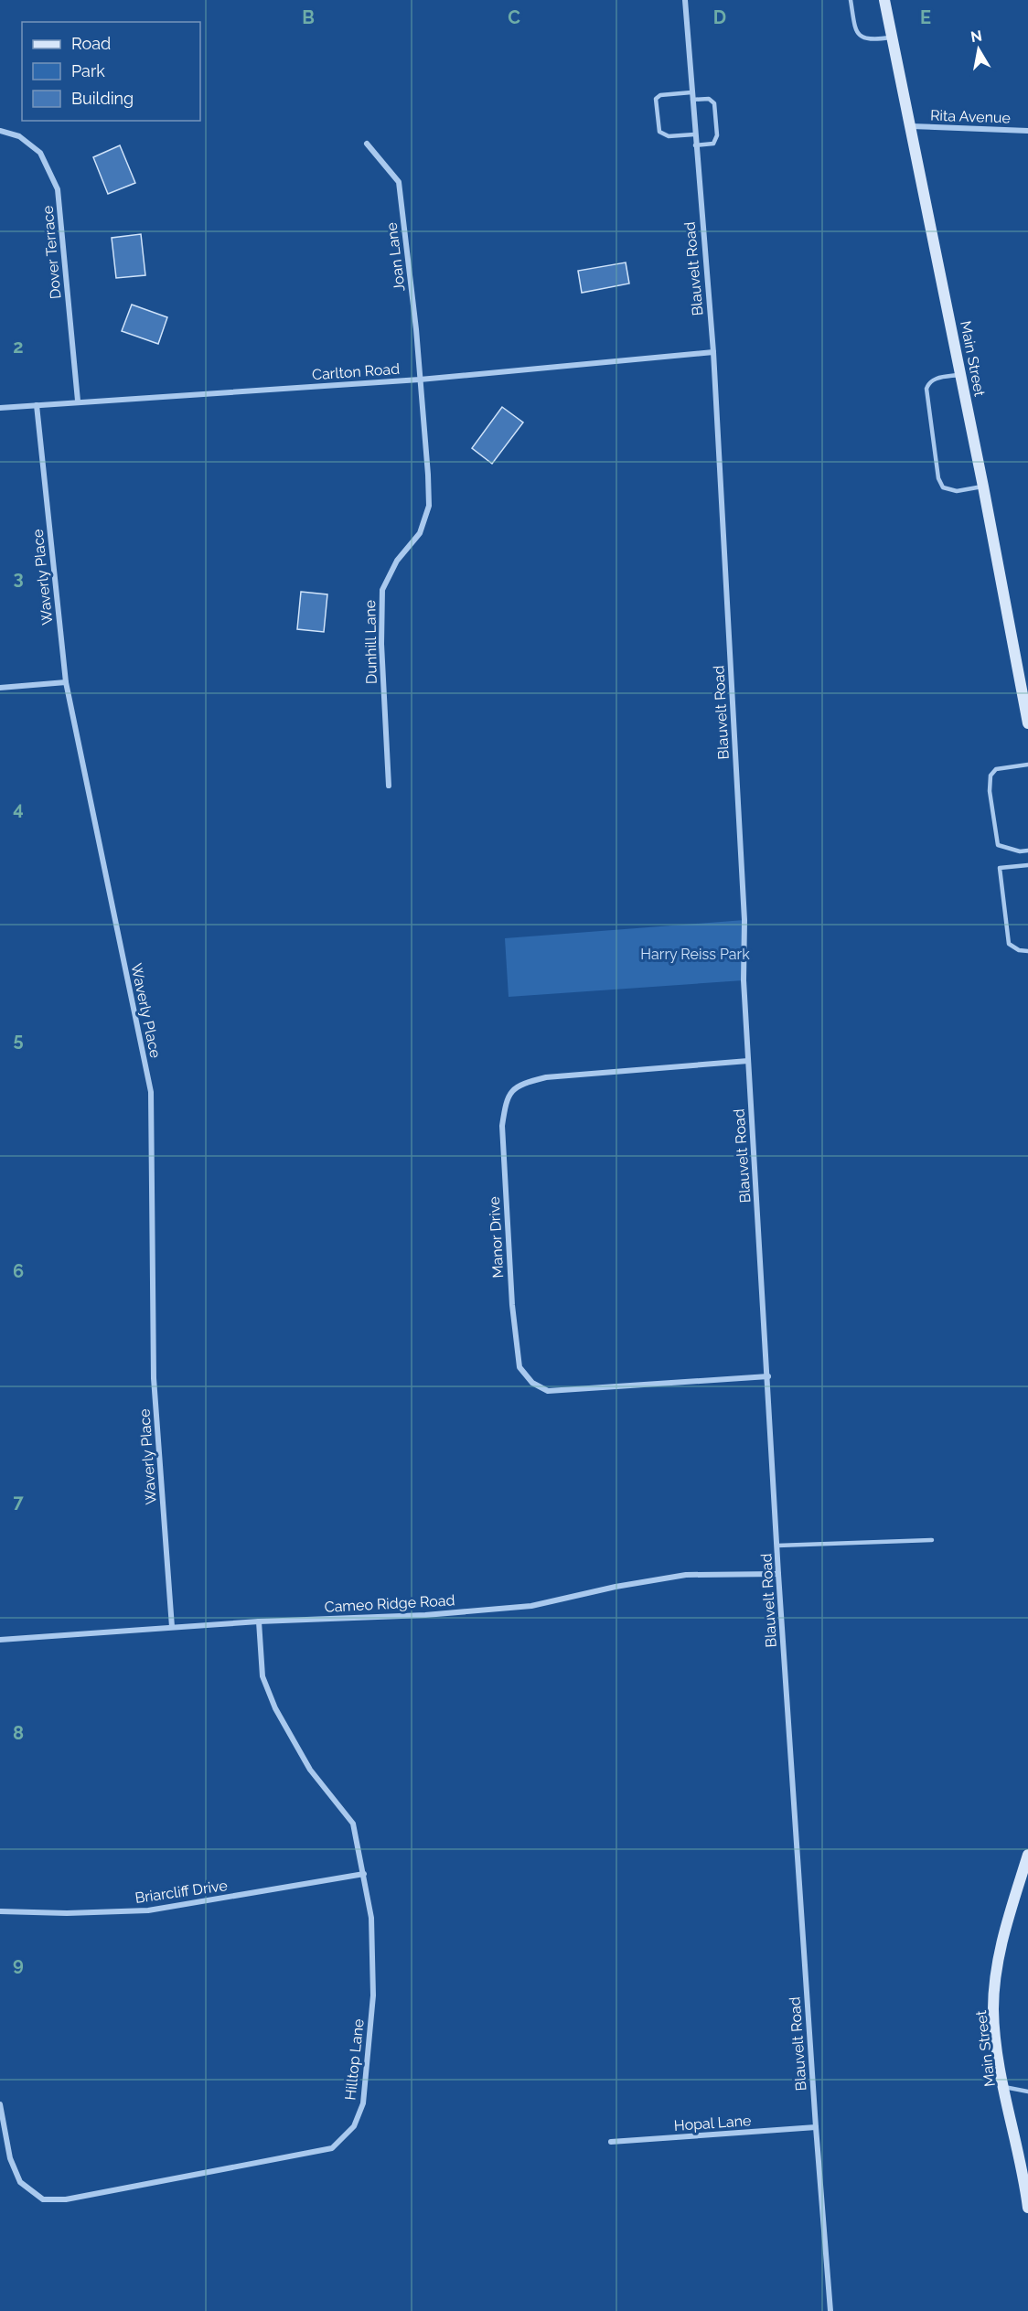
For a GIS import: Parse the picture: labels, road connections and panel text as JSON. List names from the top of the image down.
{
  "streets": {
    "main road": ["Main Street"],
    "street": [
      "Rita Avenue",
      "Dover Terrace",
      "Joan Lane",
      "Blauvelt Road",
      "Carlton Road",
      "Waverly Place",
      "Dunhill Lane",
      "Manor Drive",
      "Cameo Ridge Road",
      "Briarcliff Drive",
      "Hilltop Lane",
      "Hopal Lane"
    ]
  },
  "crossings": [
    ["Rita Avenue", "Main Street"],
    ["Dover Terrace", "Carlton Road"],
    ["Joan Lane", "Carlton Road"],
    ["Joan Lane", "Dunhill Lane"],
    ["Blauvelt Road", "Carlton Road"],
    ["Blauvelt Road", "Manor Drive"],
    ["Blauvelt Road", "Cameo Ridge Road"],
    ["Blauvelt Road", "Hopal Lane"],
    ["Carlton Road", "Waverly Place"],
    ["Carlton Road", "Dunhill Lane"],
    ["Waverly Place", "Cameo Ridge Road"],
    ["Cameo Ridge Road", "Hilltop Lane"],
    ["Briarcliff Drive", "Hilltop Lane"]
  ],
  "parks": ["Harry Reiss Park"],
  "legend": ["Road", "Park", "Building"],
  "north": "top",
  "grid": {
    "columns": [
      "B",
      "C",
      "D",
      "E"
    ],
    "rows": [
      "2",
      "3",
      "4",
      "5",
      "6",
      "7",
      "8",
      "9"
    ]
  }
}
